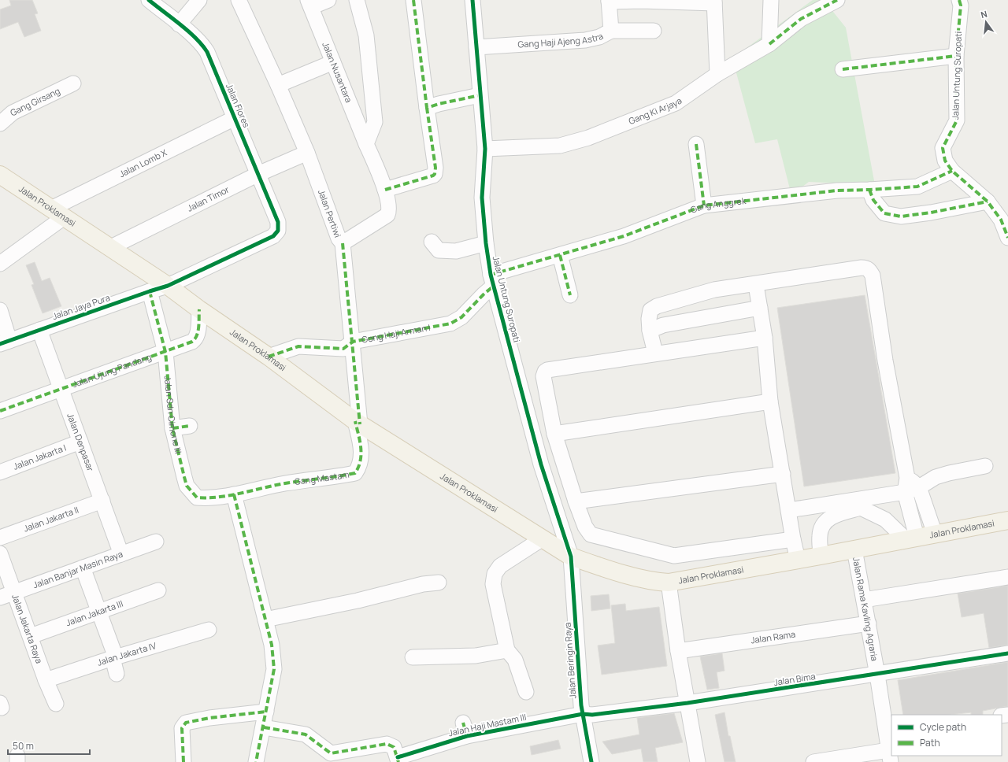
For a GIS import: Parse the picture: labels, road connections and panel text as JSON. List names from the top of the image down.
{
  "streets": {
    "main road": ["Jalan Proklamasi"],
    "street": [
      "Gang Haji Ajeng Astra",
      "Jalan Nusantara",
      "Jalan Untung Suropati",
      "Gang Girsang",
      "Jalan Flores",
      "Gang Ki Arjaya",
      "Jalan Lomb X",
      "Jalan Timor",
      "Gang Anggrek",
      "Jalan Pertiwi",
      "Jalan Jaya Pura",
      "Gong Haji Arman I",
      "Jalan Ujung Pandang",
      "Jalan Sdn Cimone III",
      "Jalan Denpasar",
      "Jalan Jakarta I",
      "Gang Mastam",
      "Jalan Jakarta II",
      "Jalan Banjar Masin Raya",
      "Jalan Rama Kavling Agraria",
      "Jalan Jakarta III",
      "Jalan Jakarta Raya",
      "Jalan Rama",
      "Jalan Jakarta IV",
      "Jalan Beringin Raya",
      "Jalan Bima",
      "Jalan Haji Mastam III"
    ]
  },
  "crossings": [
    ["Gang Haji Ajeng Astra", "Jalan Untung Suropati"],
    ["Jalan Nusantara", "Jalan Pertiwi"],
    ["Jalan Untung Suropati", "Gang Ki Arjaya"],
    ["Jalan Untung Suropati", "Jalan Proklamasi"],
    ["Jalan Untung Suropati", "Gang Anggrek"],
    ["Jalan Untung Suropati", "Gong Haji Arman I"],
    ["Jalan Untung Suropati", "Jalan Beringin Raya"],
    ["Jalan Flores", "Jalan Lomb X"],
    ["Jalan Flores", "Jalan Timor"],
    ["Jalan Flores", "Jalan Jaya Pura"],
    ["Jalan Lomb X", "Jalan Proklamasi"],
    ["Jalan Timor", "Jalan Proklamasi"],
    ["Jalan Timor", "Jalan Pertiwi"],
    ["Jalan Proklamasi", "Jalan Jaya Pura"],
    ["Jalan Proklamasi", "Gong Haji Arman I"],
    ["Jalan Proklamasi", "Jalan Ujung Pandang"],
    ["Jalan Proklamasi", "Gang Mastam"],
    ["Jalan Proklamasi", "Jalan Rama Kavling Agraria"],
    ["Jalan Proklamasi", "Jalan Beringin Raya"],
    ["Gang Anggrek", "Gong Haji Arman I"],
    ["Jalan Jaya Pura", "Jalan Sdn Cimone III"],
    ["Jalan Jaya Pura", "Jalan Denpasar"],
    ["Jalan Ujung Pandang", "Jalan Sdn Cimone III"],
    ["Jalan Ujung Pandang", "Jalan Denpasar"],
    ["Jalan Sdn Cimone III", "Gang Mastam"],
    ["Jalan Denpasar", "Jalan Jakarta I"],
    ["Jalan Denpasar", "Jalan Jakarta II"],
    ["Jalan Denpasar", "Jalan Banjar Masin Raya"],
    ["Jalan Banjar Masin Raya", "Jalan Jakarta Raya"],
    ["Jalan Rama Kavling Agraria", "Jalan Rama"],
    ["Jalan Rama Kavling Agraria", "Jalan Bima"],
    ["Jalan Jakarta III", "Jalan Jakarta Raya"],
    ["Jalan Jakarta Raya", "Jalan Jakarta IV"],
    ["Jalan Beringin Raya", "Jalan Bima"],
    ["Jalan Beringin Raya", "Jalan Haji Mastam III"],
    ["Jalan Bima", "Jalan Haji Mastam III"]
  ],
  "legend": ["Cycle path", "Path"],
  "scale_bar": "50 m",
  "north": "top"
}
